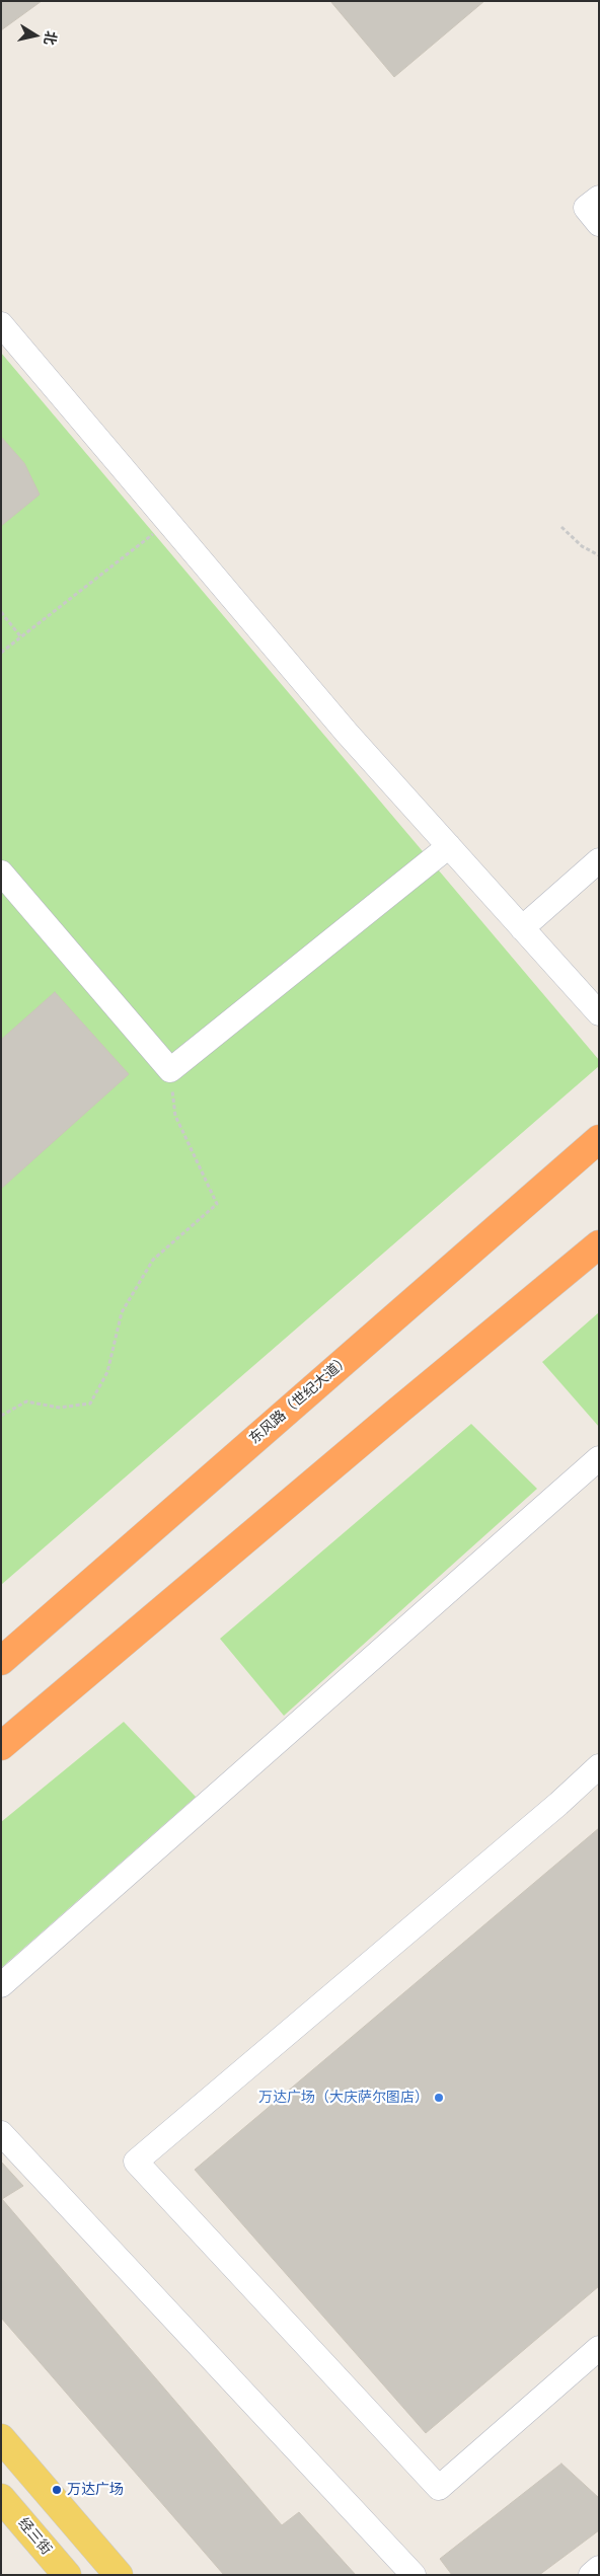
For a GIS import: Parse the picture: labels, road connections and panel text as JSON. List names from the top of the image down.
{
  "streets": {
    "highway": ["东风路（世纪大道）"],
    "main road": ["经三街"]
  },
  "places": ["万达广场（大庆萨尔图店）", "万达广场"],
  "north": "right"
}
